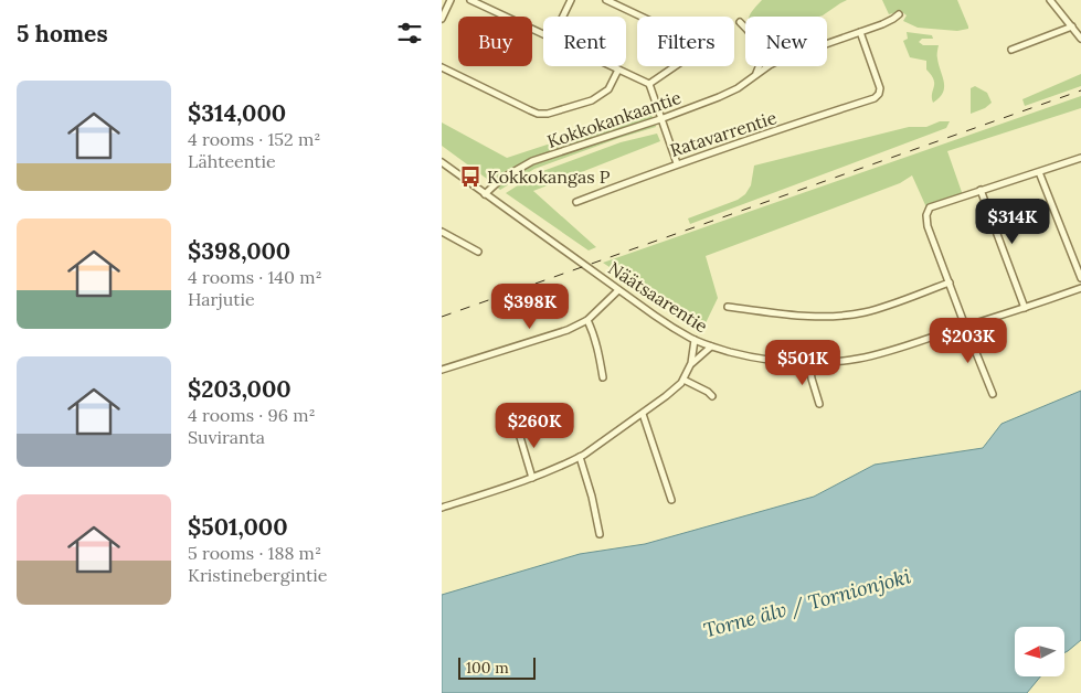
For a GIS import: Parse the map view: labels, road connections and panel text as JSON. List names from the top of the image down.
{
  "streets": {
    "street": ["Kokkokankaantie", "Ratavarrentie", "Näätsaarentie"]
  },
  "crossings": [
    ["Kokkokankaantie", "Ratavarrentie"],
    ["Kokkokankaantie", "Näätsaarentie"]
  ],
  "water": ["Torne älv / Tornionjoki"],
  "places": {
    "bus stop": ["Kokkokangas P"]
  },
  "scale_bar": "100 m",
  "north": "left",
  "page": {
    "heading": "5 homes",
    "chip": [
      "Buy",
      "Rent",
      "Filters",
      "New"
    ],
    "list": [
      {
        "name": "$314,000",
        "note": "4 rooms · 152 m² · Lähteentie"
      },
      {
        "name": "$398,000",
        "note": "4 rooms · 140 m² · Harjutie"
      },
      {
        "name": "$203,000",
        "note": "4 rooms · 96 m² · Suviranta"
      },
      {
        "name": "$501,000",
        "note": "5 rooms · 188 m² · Kristinebergintie"
      }
    ],
    "price": [
      "$314K",
      "$398K",
      "$203K",
      "$501K",
      "$260K"
    ],
    "scale": "100 m"
  }
}
